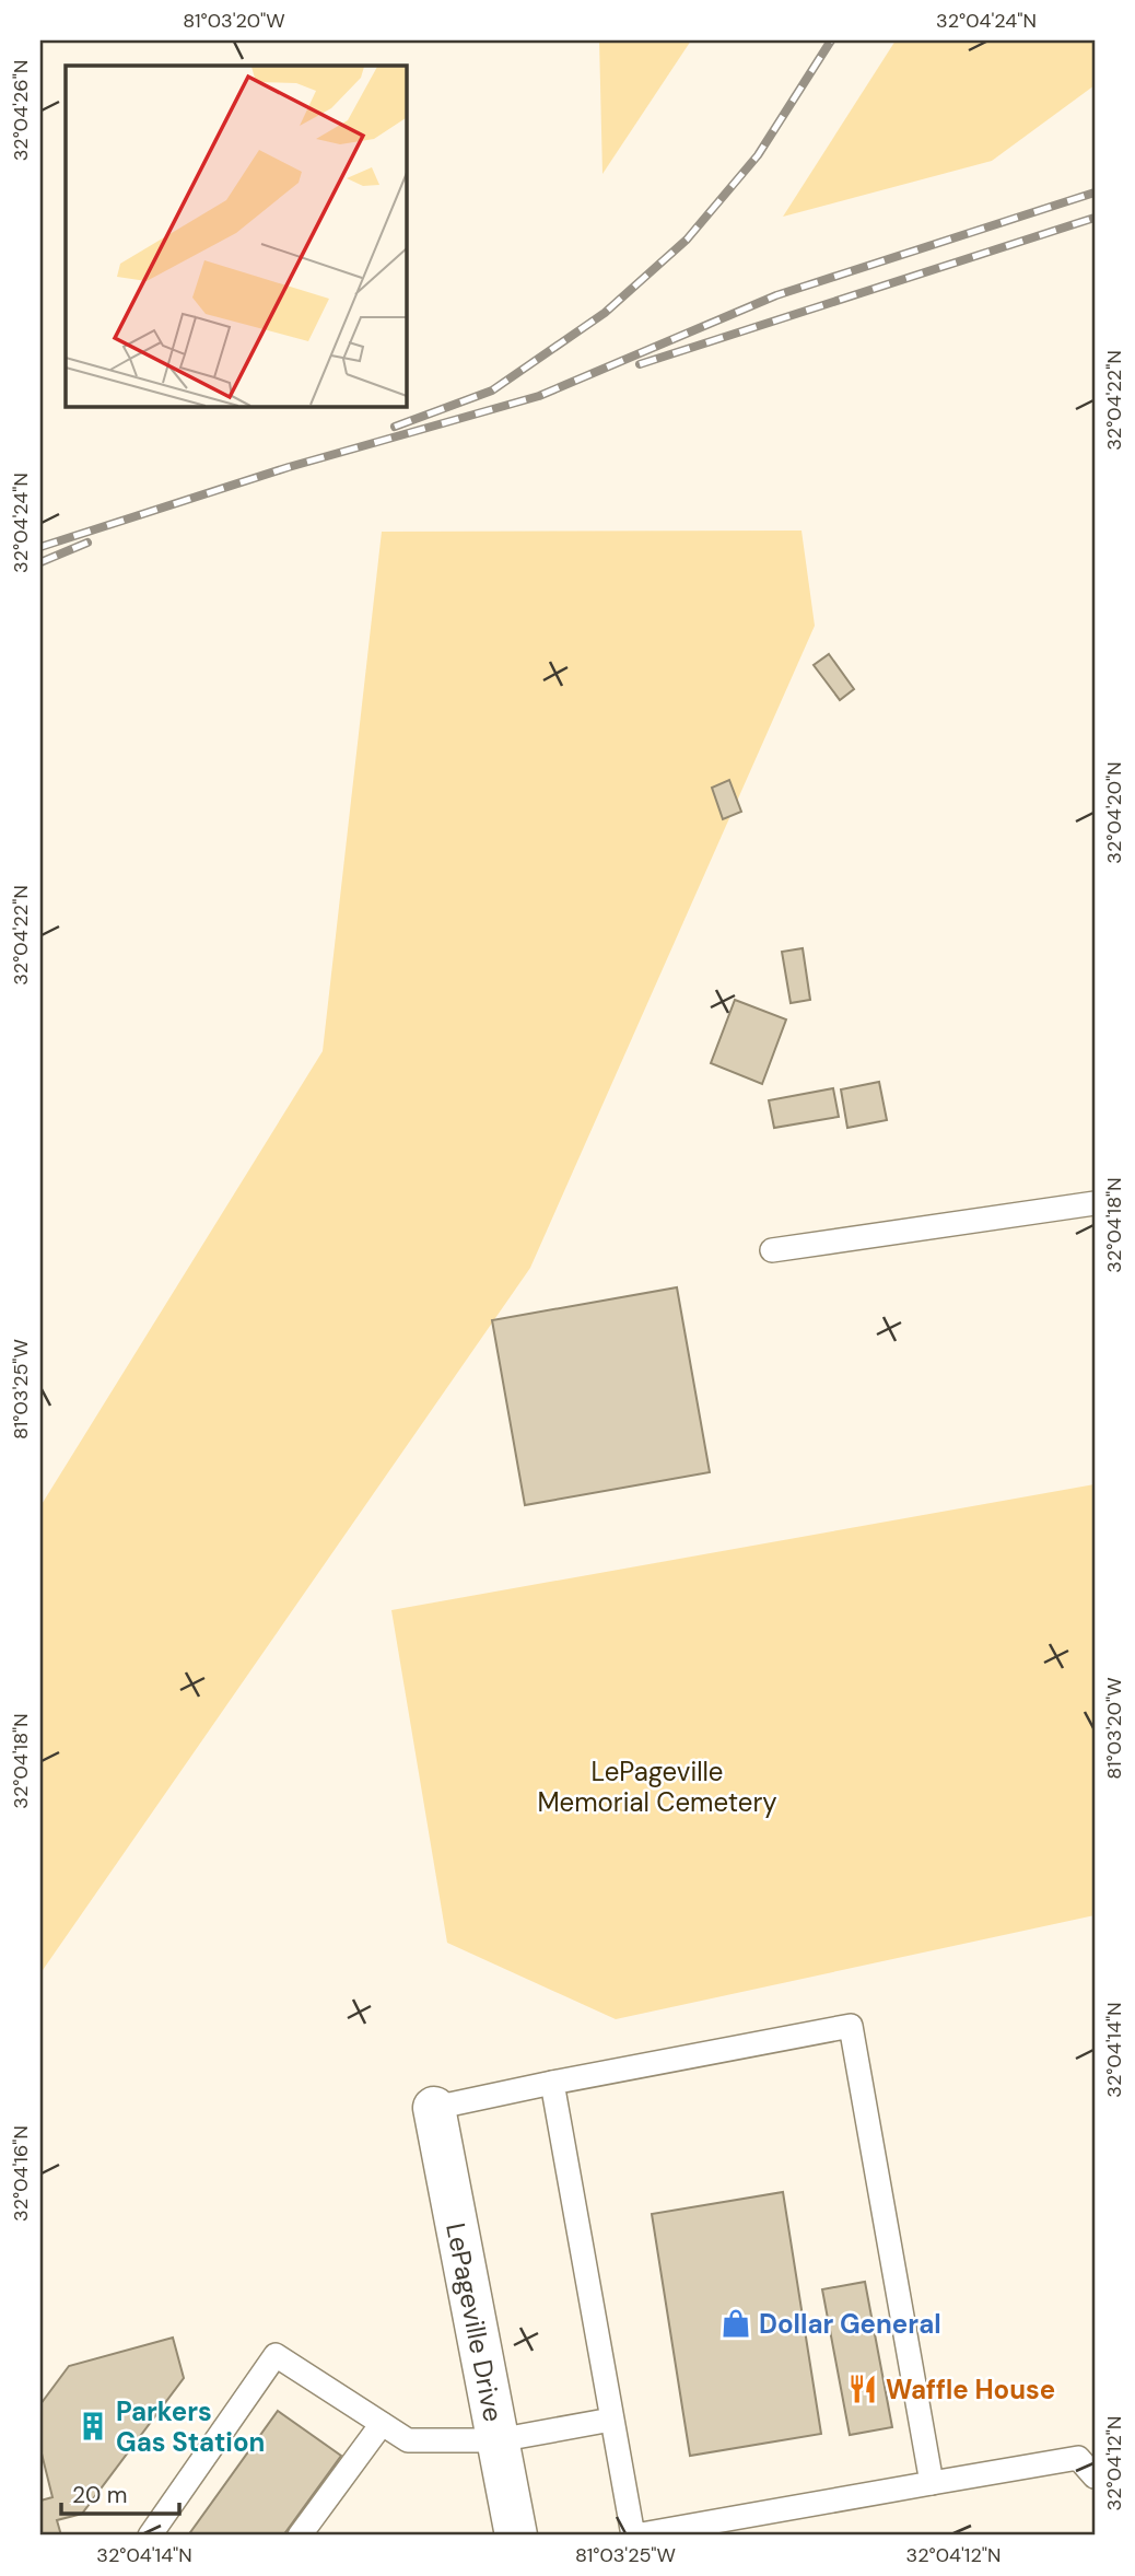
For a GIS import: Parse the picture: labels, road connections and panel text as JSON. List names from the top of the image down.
{
  "streets": {
    "street": ["LePageville Drive"]
  },
  "parks": ["LePageville Memorial Cemetery"],
  "places": {
    "shop": ["Dollar General"],
    "restaurant": ["Waffle House"],
    "building": ["Parkers Gas Station"]
  },
  "scale_bar": "20 m",
  "coordinates": [
    "81°03'20\"W",
    "32°04'24\"N",
    "32°04'26\"N",
    "32°04'22\"N",
    "32°04'20\"N",
    "32°04'18\"N",
    "81°03'25\"W",
    "32°04'14\"N",
    "32°04'16\"N",
    "32°04'12\"N"
  ]
}
